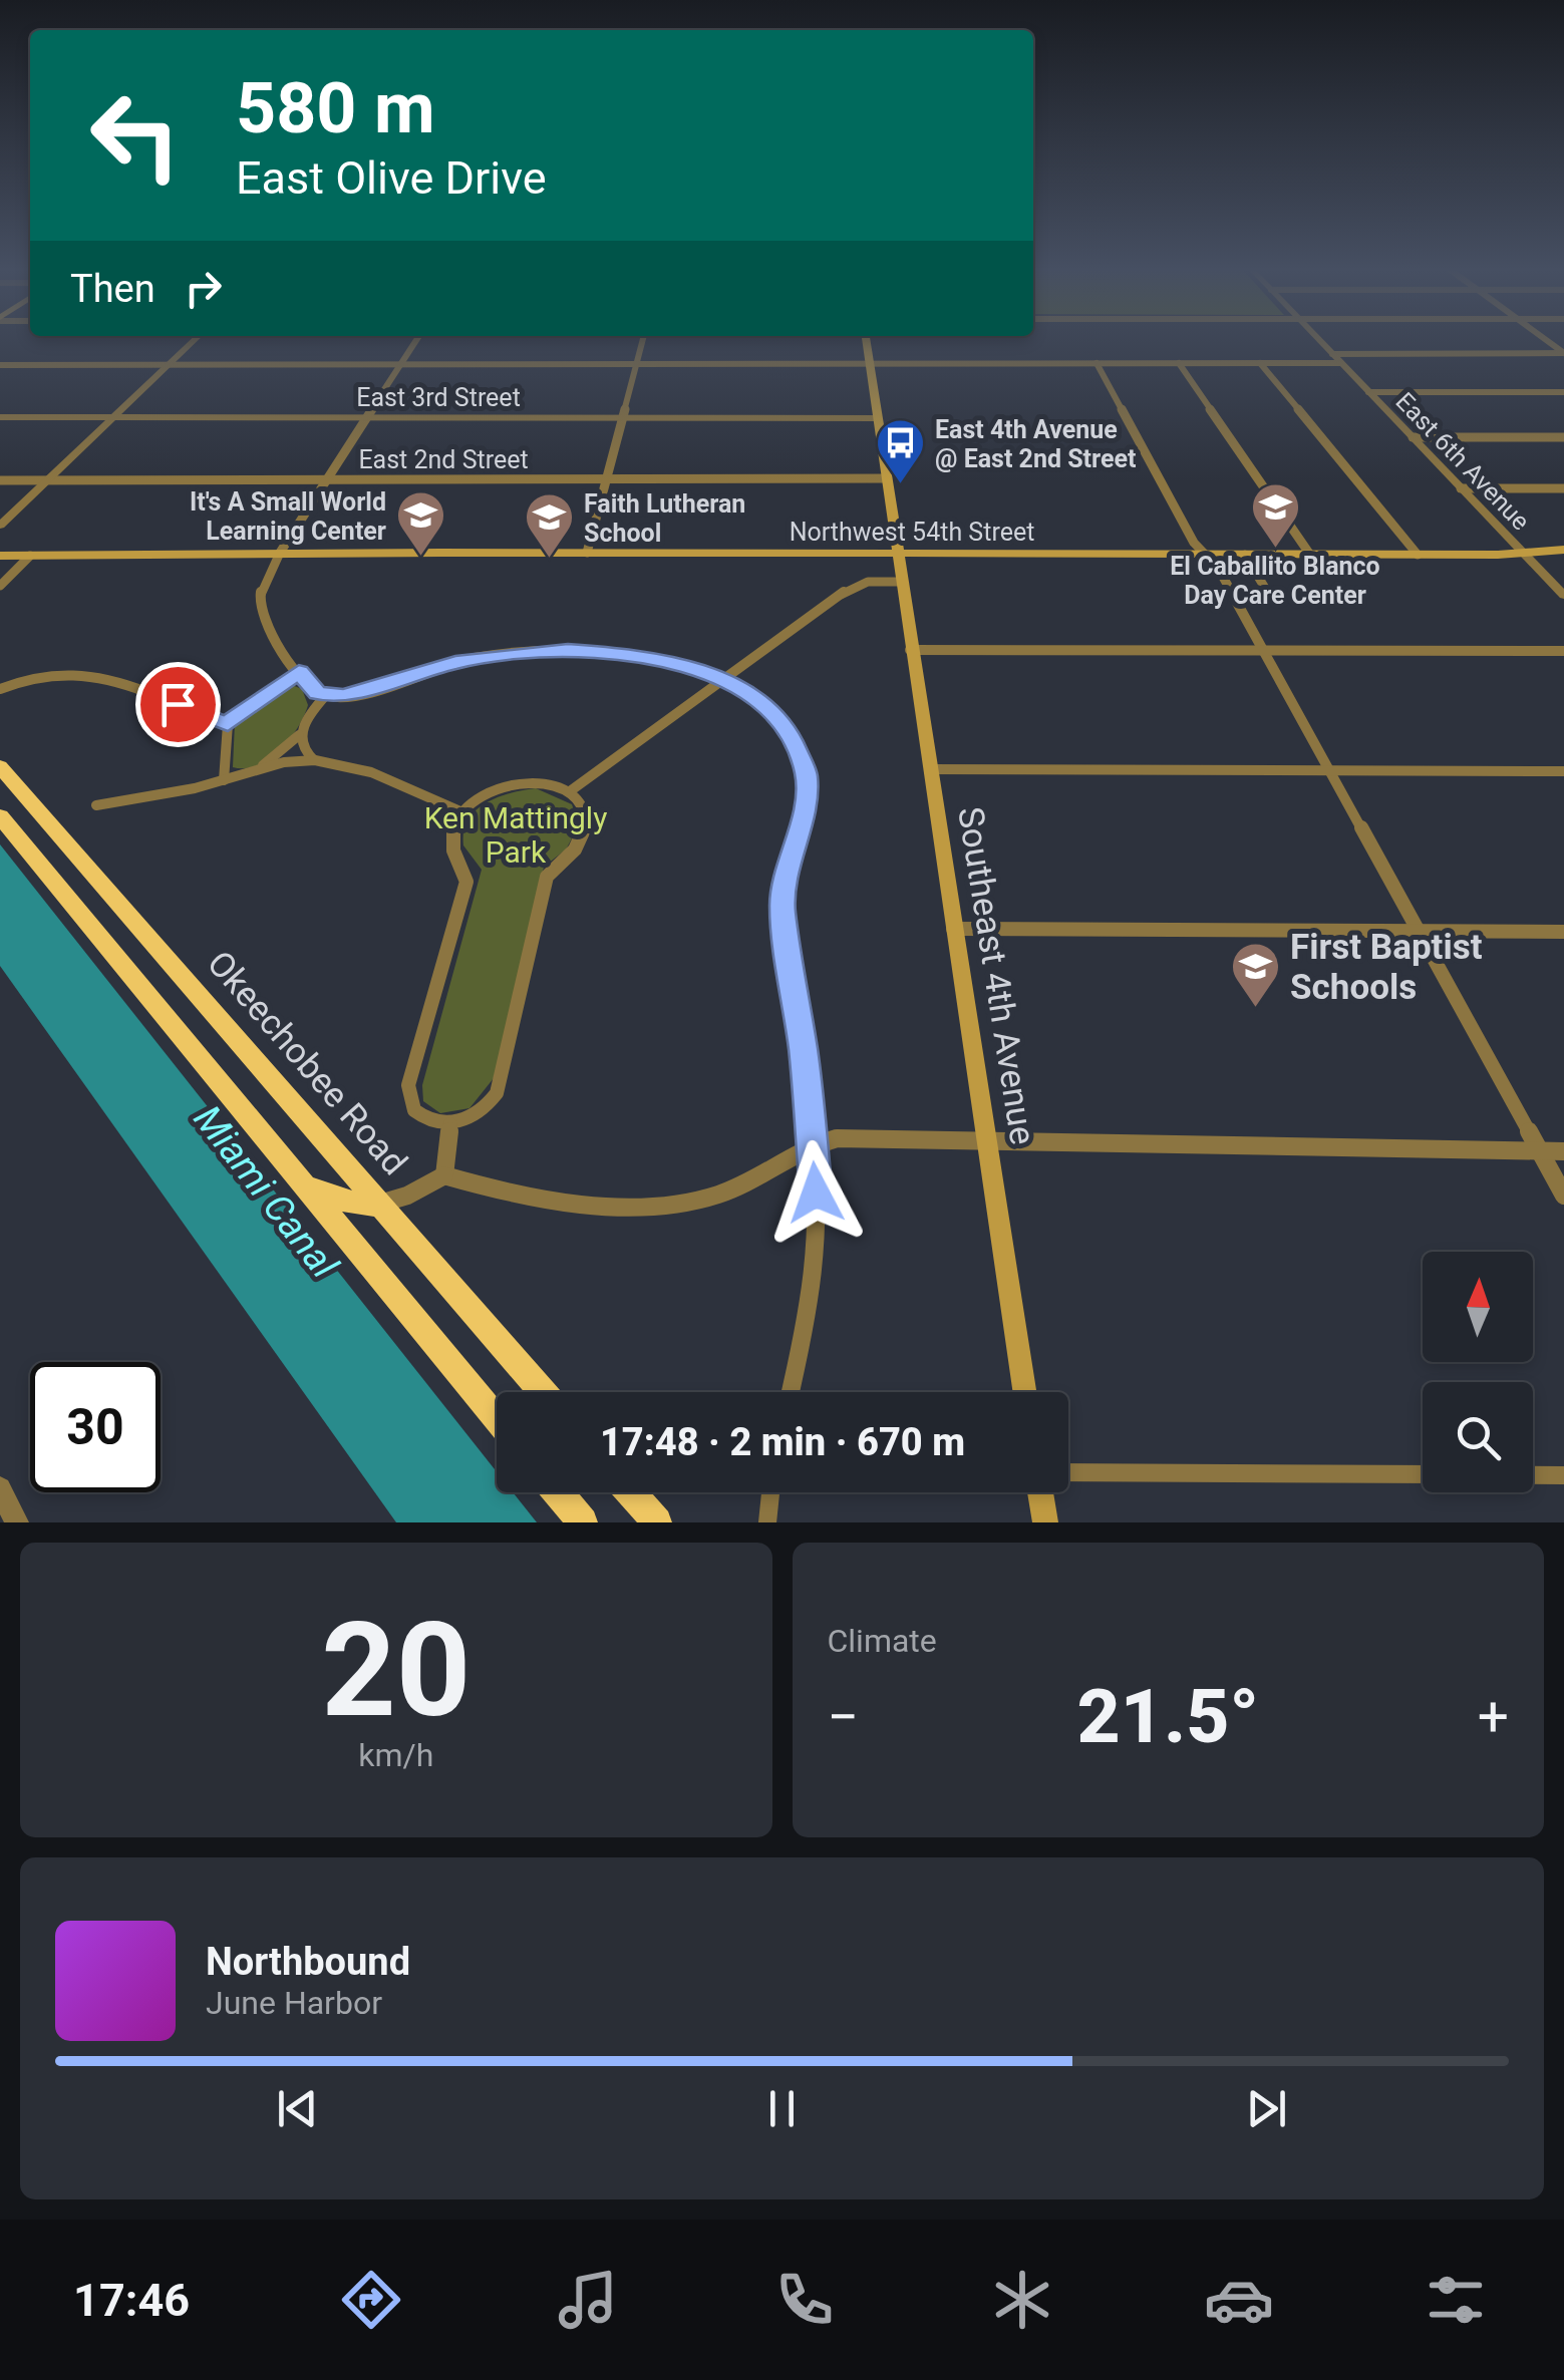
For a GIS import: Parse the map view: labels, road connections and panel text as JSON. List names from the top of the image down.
{
  "streets": {
    "highway": ["Okeechobee Road"],
    "main road": ["Northwest 54th Street", "Southeast 4th Avenue"],
    "street": ["East 3rd Street", "East 2nd Street", "East 6th Avenue"]
  },
  "crossings": [
    ["East 3rd Street", "Southeast 4th Avenue"],
    ["East 2nd Street", "Southeast 4th Avenue"],
    ["East 6th Avenue", "Northwest 54th Street"],
    ["Northwest 54th Street", "Southeast 4th Avenue"]
  ],
  "water": ["Miami Canal"],
  "parks": ["Ken Mattingly Park"],
  "places": {
    "bus stop": ["East 4th Avenue @ East 2nd Street"],
    "school or university": [
      "El Caballito Blanco Day Care Center",
      "It's A Small World Learning Center",
      "Faith Lutheran School",
      "First Baptist Schools"
    ]
  },
  "north": "top",
  "page": {
    "turn": ["580 m", "East Olive Drive"],
    "then": "Then",
    "limit": "30",
    "trip": "17:48 · 2 min · 670 m",
    "tile": [
      ["20", "km/h"],
      "Climate"
    ],
    "heat": ["−", "21.5°", "+"],
    "song": ["Northbound", "June Harbor"],
    "tabs": "17:46"
  }
}
